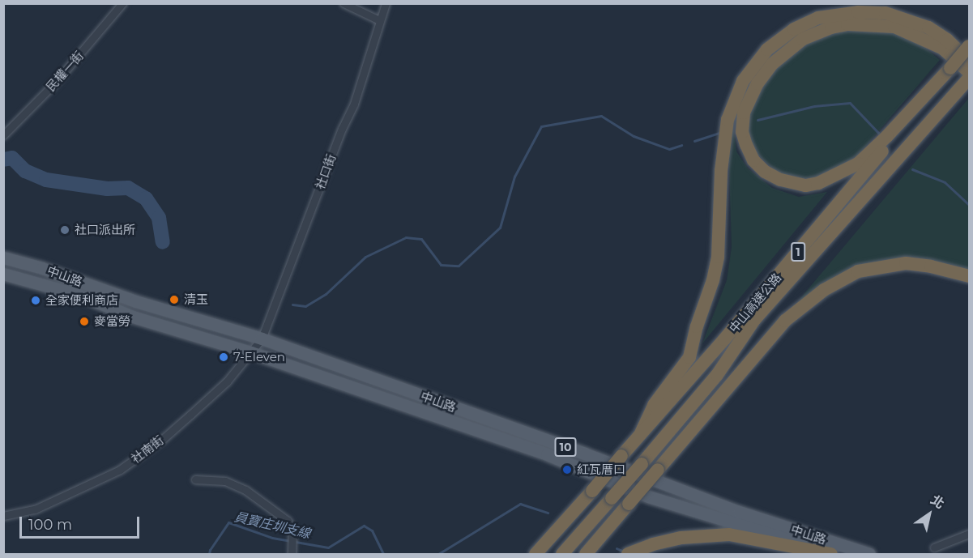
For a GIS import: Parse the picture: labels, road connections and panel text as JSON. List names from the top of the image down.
{
  "streets": {
    "highway": ["1", "中山高速公路"],
    "main road": ["中山路", "10"],
    "street": ["民權一街", "社口街", "社南街"]
  },
  "crossings": [
    ["社口街", "中山路"],
    ["社口街", "社南街"],
    ["中山路", "社南街"]
  ],
  "water": ["員寶庄圳支線"],
  "places": [
    "社口派出所",
    "清玉",
    "全家便利商店",
    "麥當勞",
    "7-Eleven",
    "紅瓦厝口"
  ],
  "scale_bar": "100 m",
  "north": "top right"
}
